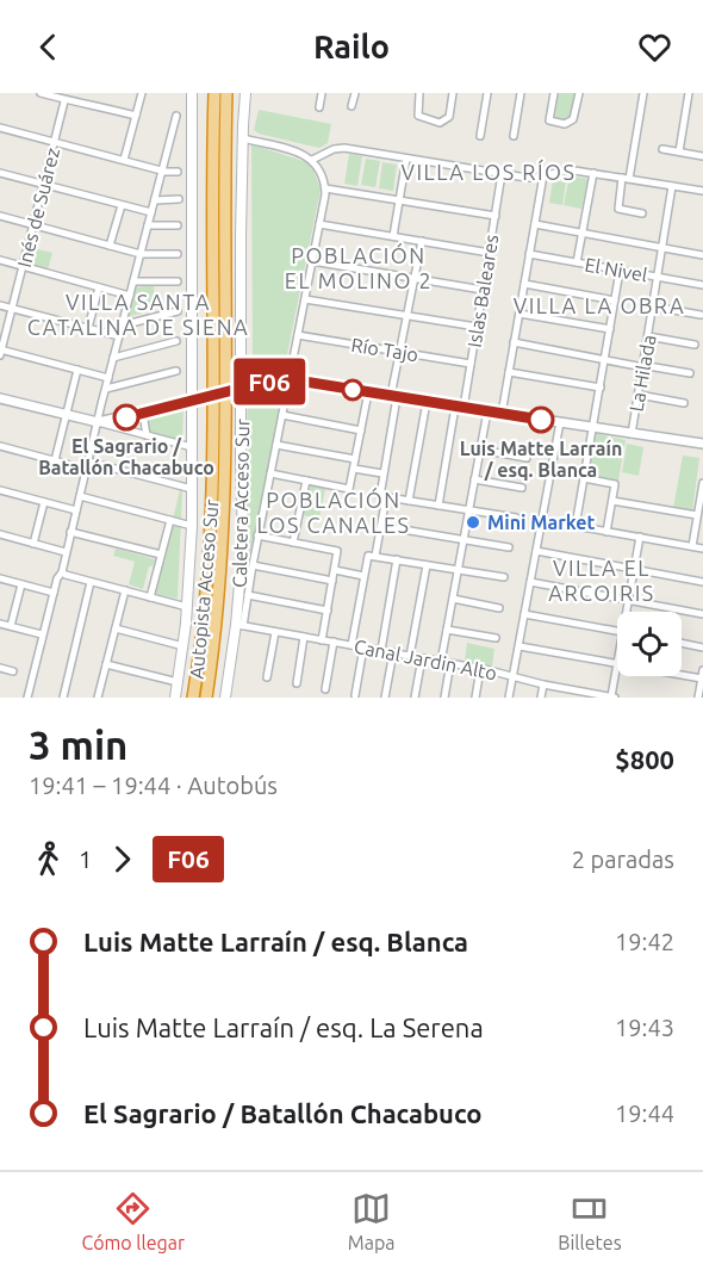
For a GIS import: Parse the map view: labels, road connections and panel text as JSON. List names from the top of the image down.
{
  "streets": {
    "highway": ["Autopista Acceso Sur"],
    "main road": ["Caletera Acceso Sur"],
    "street": [
      "Inés de Suárez",
      "El Nivel",
      "Islas Baleares",
      "Río Tajo",
      "La Hilada",
      "Canal Jardin Alto"
    ]
  },
  "crossings": [
    ["El Nivel", "La Hilada"],
    ["Islas Baleares", "Río Tajo"],
    ["Caletera Acceso Sur", "Canal Jardin Alto"]
  ],
  "districts": [
    "VILLA LOS RÍOS",
    "POBLACIÓN EL MOLINO 2",
    "VILLA SANTA CATALINA DE SIENA",
    "VILLA LA OBRA",
    "POBLACIÓN LOS CANALES",
    "VILLA EL ARCOIRIS"
  ],
  "places": ["El Sagrario / Batallón Chacabuco", "Luis Matte Larraín / esq. Blanca", "Mini Market"],
  "lines": ["bus line F06"],
  "page": {
    "header": "Railo",
    "on_map": "F06",
    "heading": ["3 min", "19:41 – 19:44 · Autobús", "$800"],
    "legs": ["1", "F06", "2 paradas"],
    "list": [
      {
        "name": "Luis Matte Larraín / esq. Blanca",
        "value": "19:42"
      },
      {
        "name": "Luis Matte Larraín / esq. La Serena",
        "value": "19:43"
      },
      {
        "name": "El Sagrario / Batallón Chacabuco",
        "value": "19:44"
      }
    ],
    "tabs": ["Cómo llegar", "Mapa", "Billetes"]
  }
}
